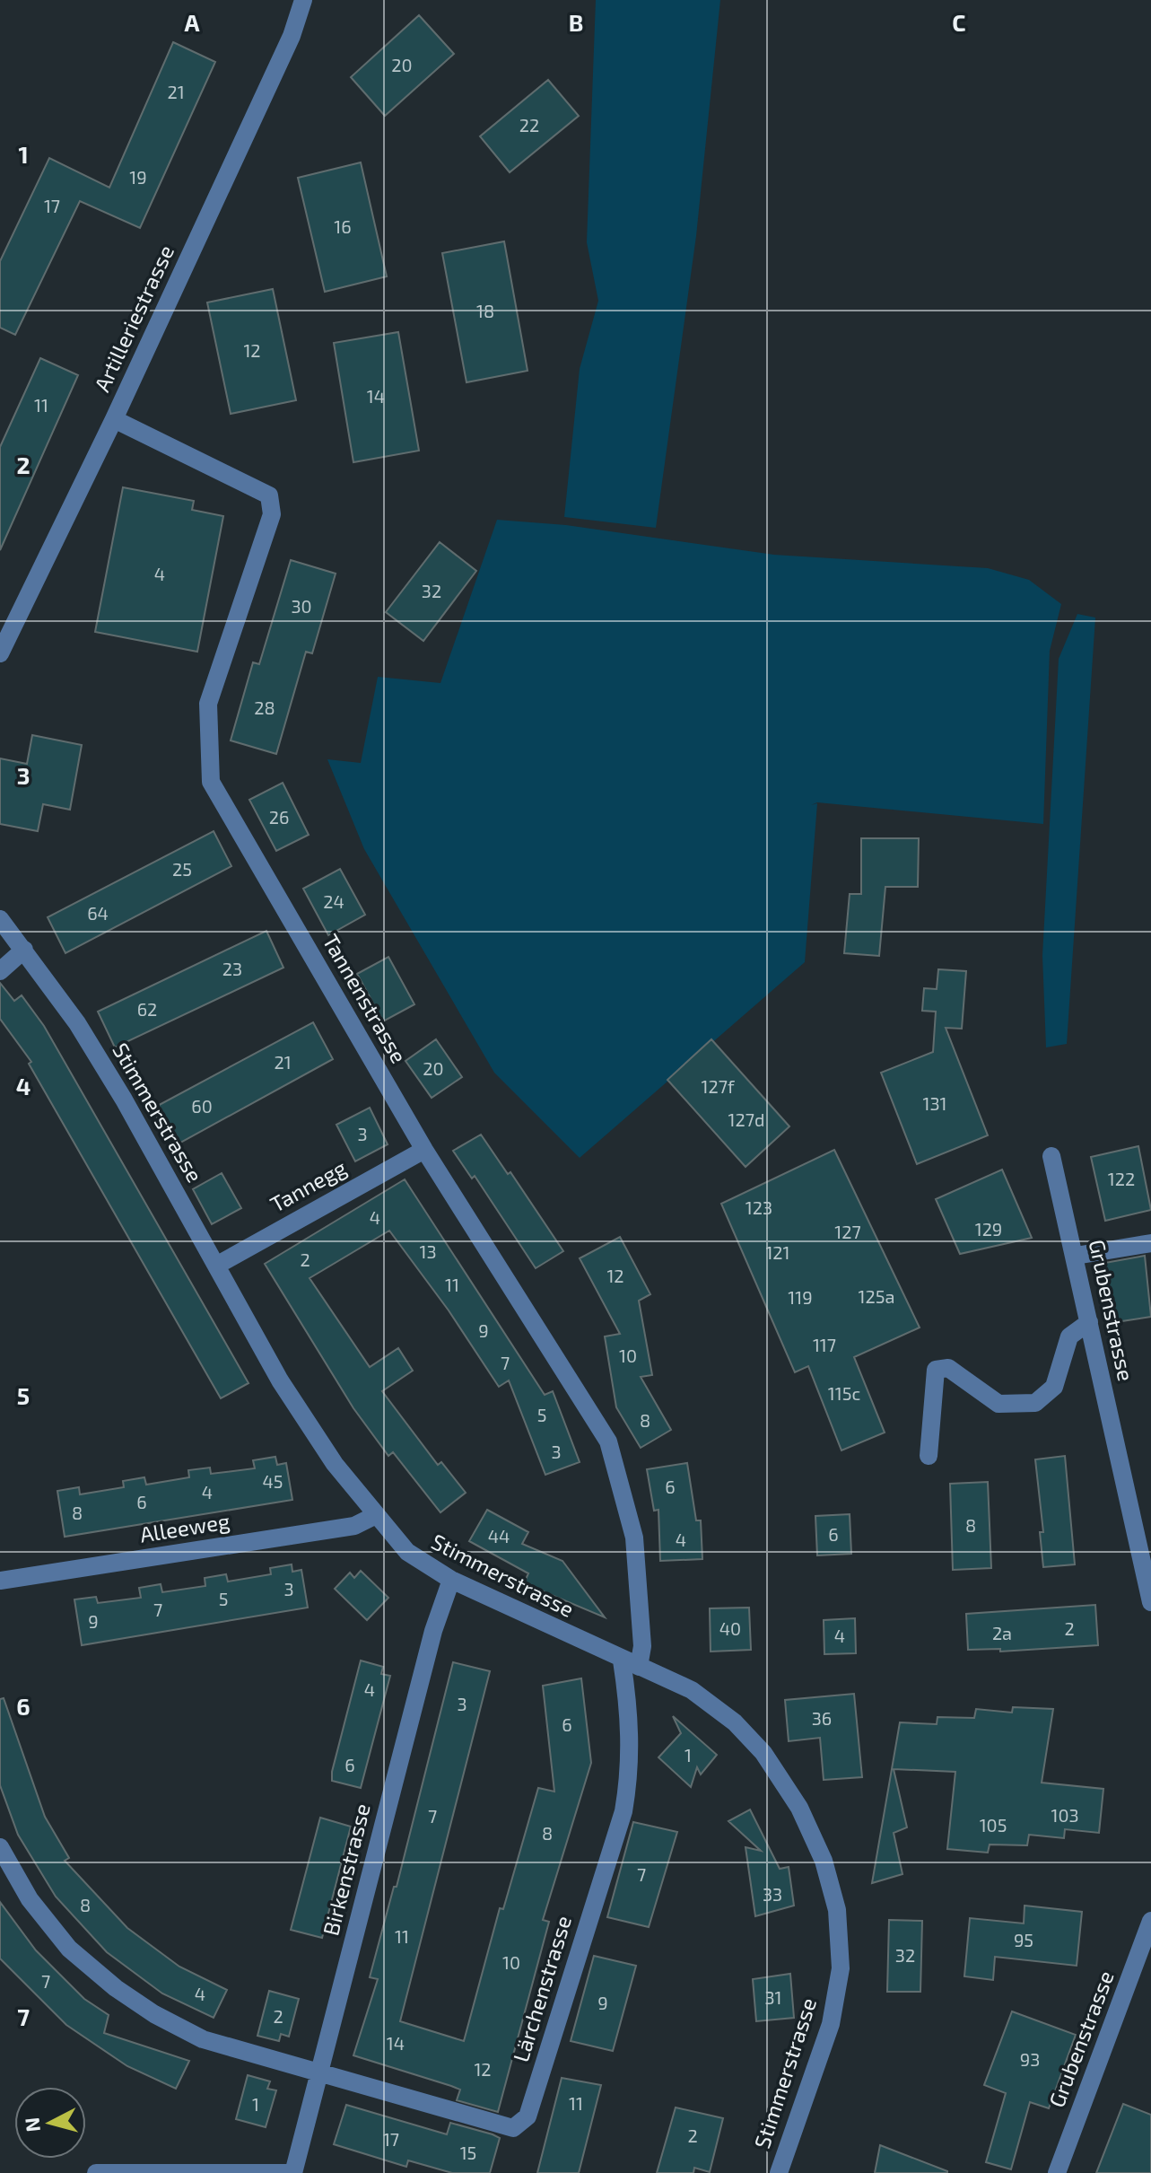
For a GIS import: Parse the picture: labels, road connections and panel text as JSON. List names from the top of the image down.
{
  "streets": {
    "street": [
      "Artilleriestrasse",
      "Tannenstrasse",
      "Stimmerstrasse",
      "Tannegg",
      "Grubenstrasse",
      "Alleeweg",
      "Birkenstrasse",
      "Lärchenstrasse"
    ]
  },
  "crossings": [
    ["Artilleriestrasse", "Tannenstrasse"],
    ["Tannenstrasse", "Stimmerstrasse"],
    ["Tannenstrasse", "Tannegg"],
    ["Tannenstrasse", "Lärchenstrasse"],
    ["Stimmerstrasse", "Tannegg"],
    ["Stimmerstrasse", "Alleeweg"],
    ["Stimmerstrasse", "Birkenstrasse"],
    ["Stimmerstrasse", "Lärchenstrasse"],
    ["Birkenstrasse", "Lärchenstrasse"]
  ],
  "house_numbers": [
    "20",
    "21",
    "22",
    "19",
    "17",
    "16",
    "18",
    "12",
    "14",
    "11",
    "4",
    "32",
    "30",
    "28",
    "26",
    "25",
    "24",
    "64",
    "23",
    "62",
    "21",
    "20",
    "127f",
    "131",
    "60",
    "127d",
    "3",
    "122",
    "123",
    "4",
    "129",
    "127",
    "13",
    "121",
    "2",
    "12",
    "11",
    "125a",
    "119",
    "9",
    "117",
    "10",
    "7",
    "115c",
    "5",
    "8",
    "3",
    "45",
    "6",
    "4",
    "6",
    "8",
    "8",
    "6",
    "44",
    "4",
    "3",
    "5",
    "7",
    "9",
    "40",
    "2",
    "2a",
    "4",
    "4",
    "3",
    "36",
    "6",
    "1",
    "6",
    "103",
    "7",
    "105",
    "8",
    "7",
    "33",
    "8",
    "11",
    "95",
    "32",
    "10",
    "7",
    "4",
    "31",
    "9",
    "2",
    "14",
    "93",
    "12",
    "11",
    "1",
    "2",
    "17",
    "15"
  ],
  "north": "left",
  "grid": {
    "columns": ["A", "B", "C"],
    "rows": [
      "1",
      "2",
      "3",
      "4",
      "5",
      "6",
      "7"
    ]
  }
}
